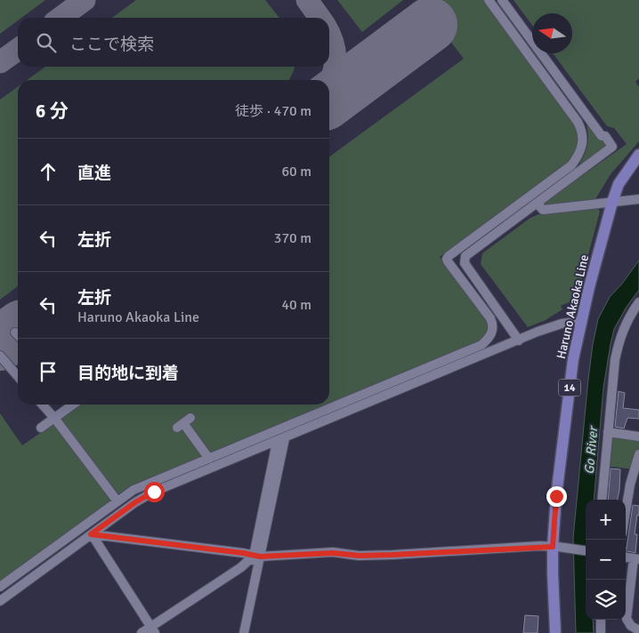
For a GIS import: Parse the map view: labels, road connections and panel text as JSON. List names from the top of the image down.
{
  "streets": {
    "main road": ["Haruno Akaoka Line", "14"]
  },
  "water": ["Go River"],
  "north": "left",
  "page": {
    "search": "ここで検索",
    "heading": ["6 分", "徒歩 · 470 m"],
    "list": [
      ["直進", "60 m"],
      ["左折", "370 m"],
      ["左折", "Haruno Akaoka Line", "40 m"],
      "目的地に到着"
    ],
    "map_buttons": ["+", "−"]
  }
}
